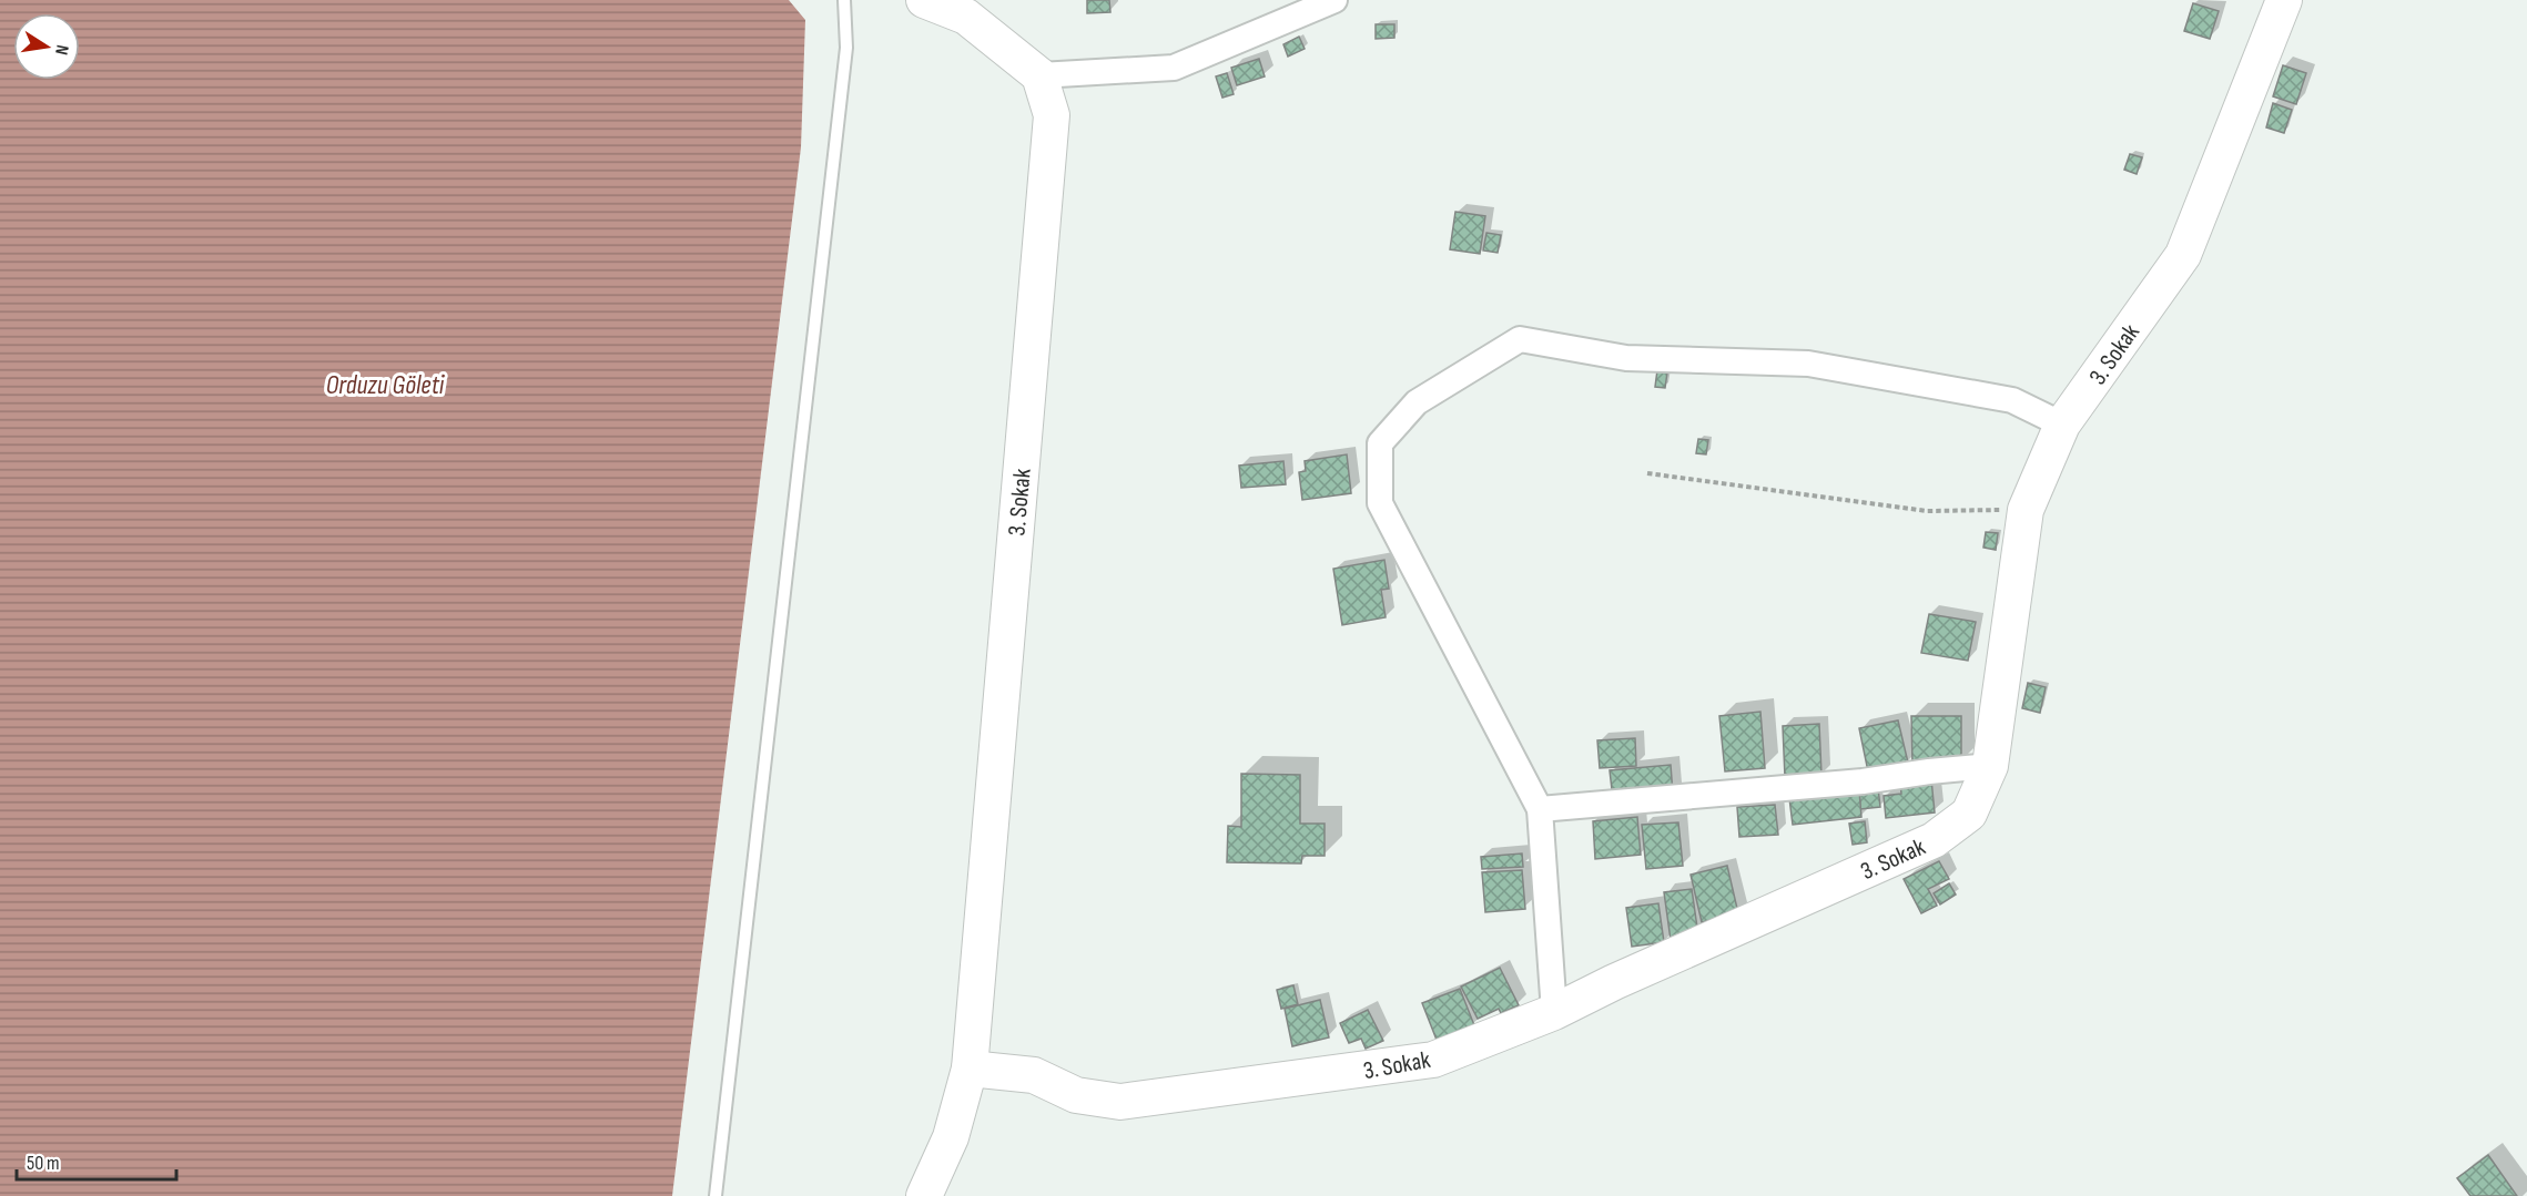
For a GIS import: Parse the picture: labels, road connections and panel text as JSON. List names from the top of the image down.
{
  "streets": {
    "street": ["3. Sokak"]
  },
  "water": ["Orduzu Göleti"],
  "scale_bar": "50 m",
  "north": "right"
}
